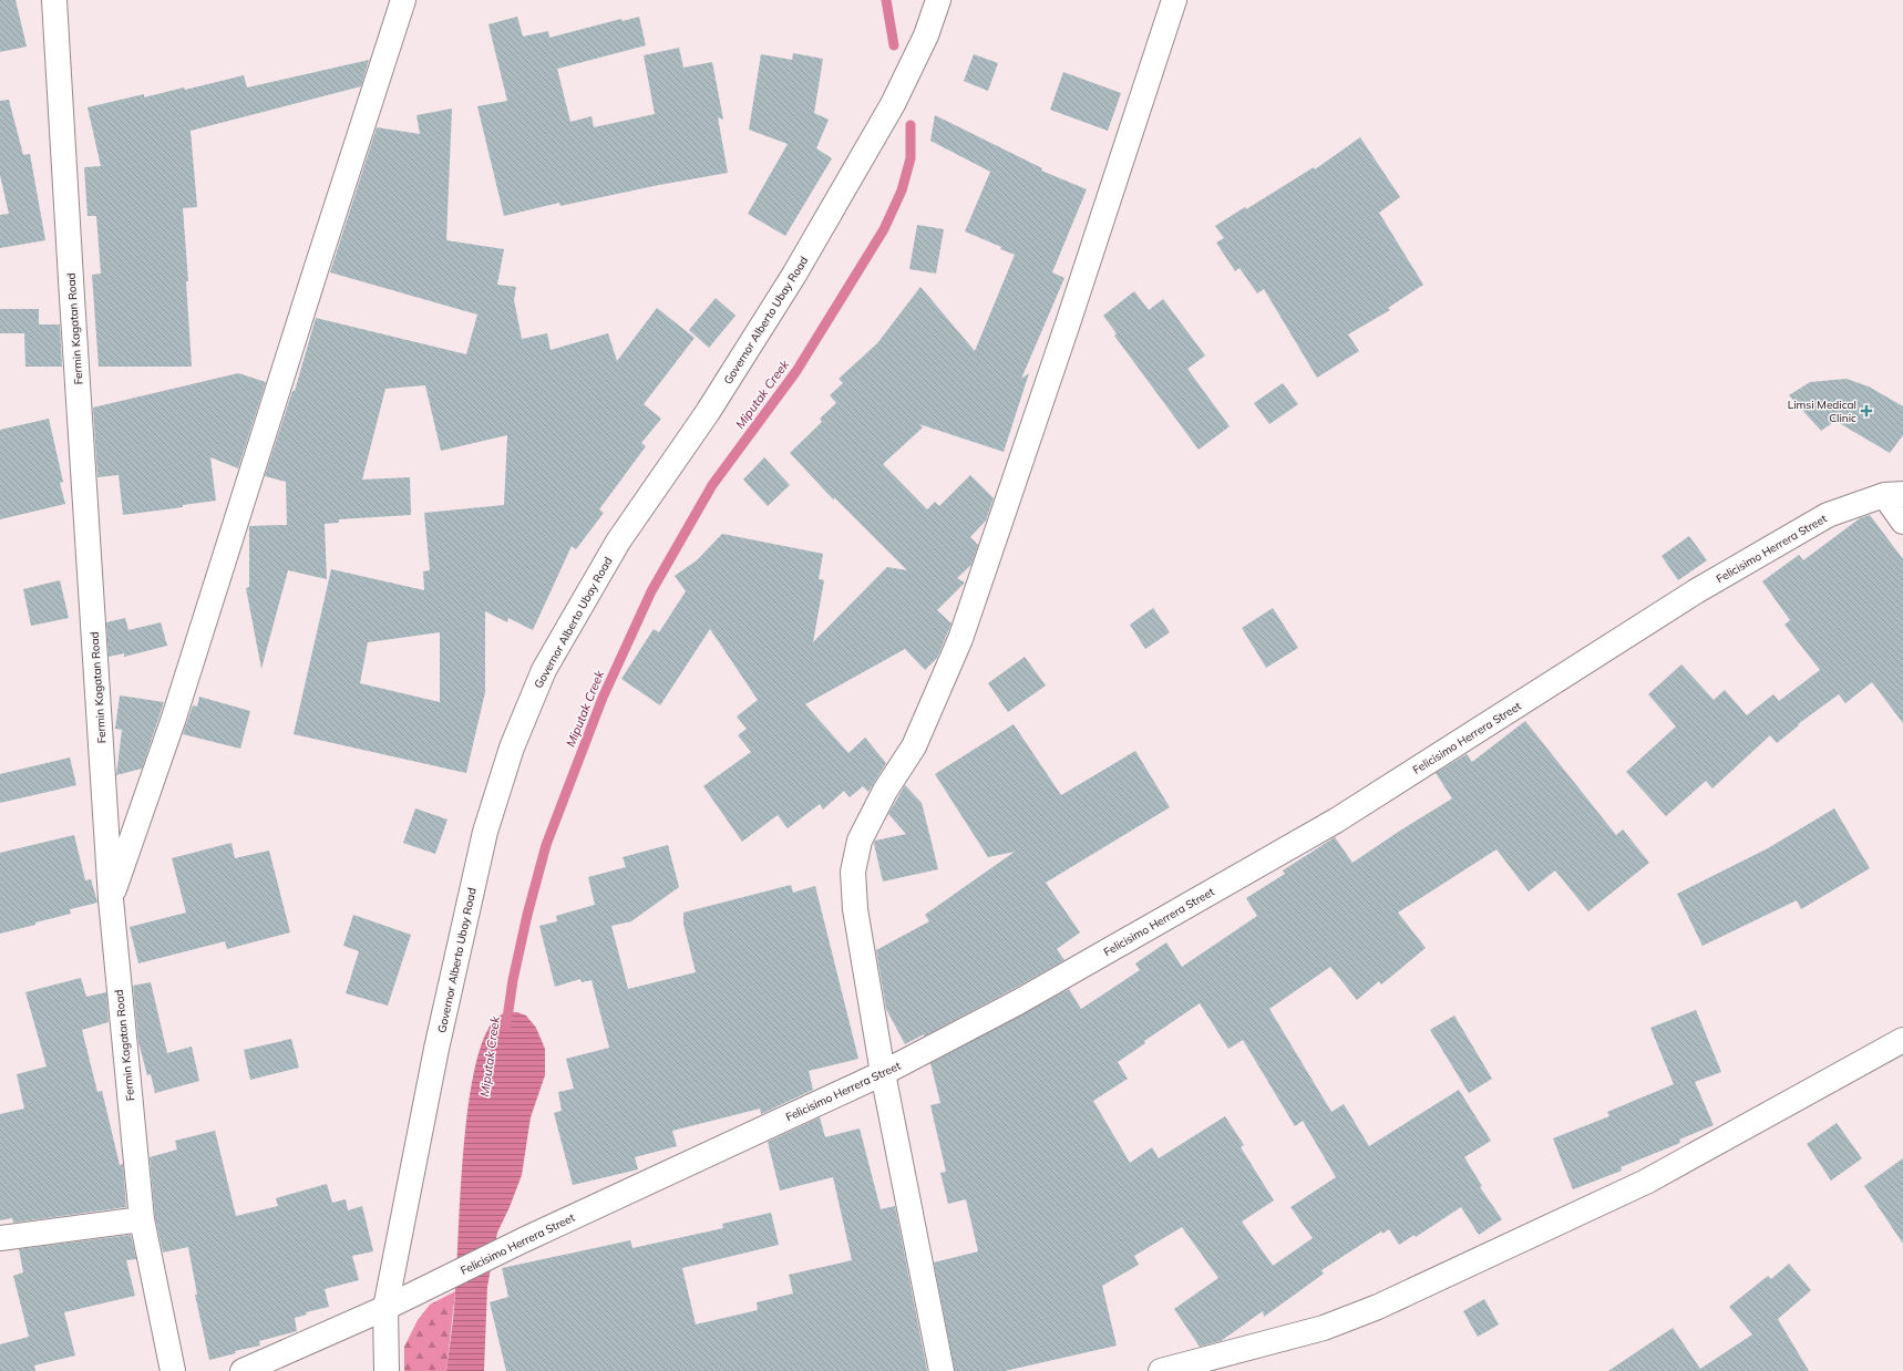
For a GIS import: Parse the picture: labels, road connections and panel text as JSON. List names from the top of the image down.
{
  "streets": {
    "street": ["Governor Alberto Ubay Road", "Fermin Kagatan Road", "Felicisimo Herrera Street"]
  },
  "crossings": [
    ["Governor Alberto Ubay Road", "Felicisimo Herrera Street"]
  ],
  "water": ["Miputak Creek"],
  "places": {
    "health": ["Limsi Medical Clinic"]
  }
}
